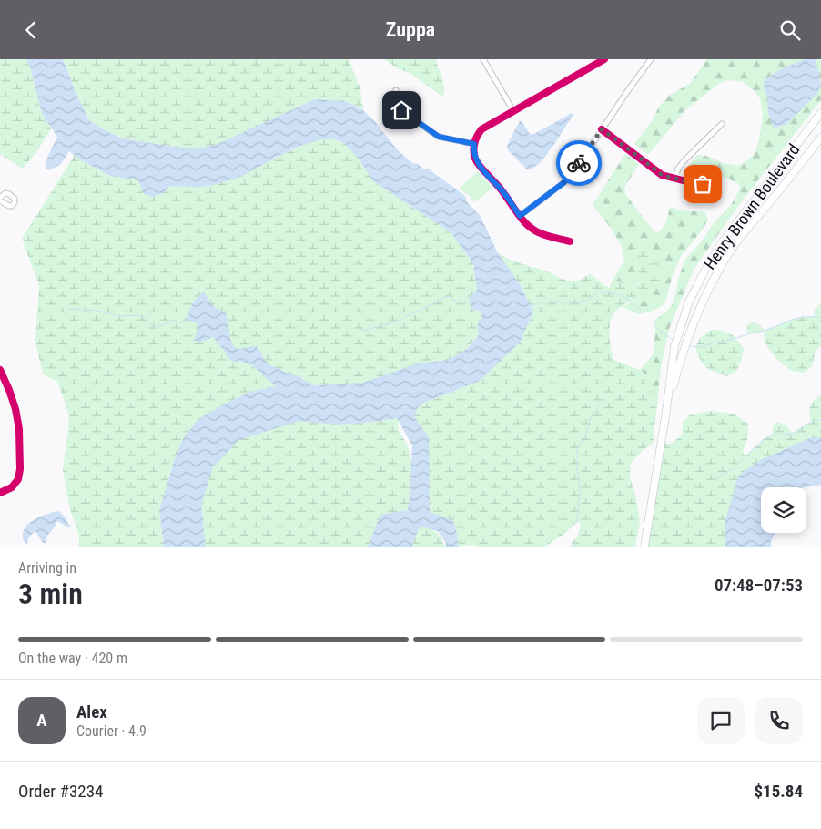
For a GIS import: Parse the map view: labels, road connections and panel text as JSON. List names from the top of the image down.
{
  "streets": {
    "main road": ["Henry Brown Boulevard"]
  },
  "page": {
    "header": "Zuppa",
    "heading": ["3 min", "Arriving in", "07:48–07:53"],
    "panel": [
      "Alex",
      "Courier · 4.9",
      "Order #3234",
      "$15.84"
    ],
    "bar": "On the way · 420 m",
    "round": "A"
  }
}
